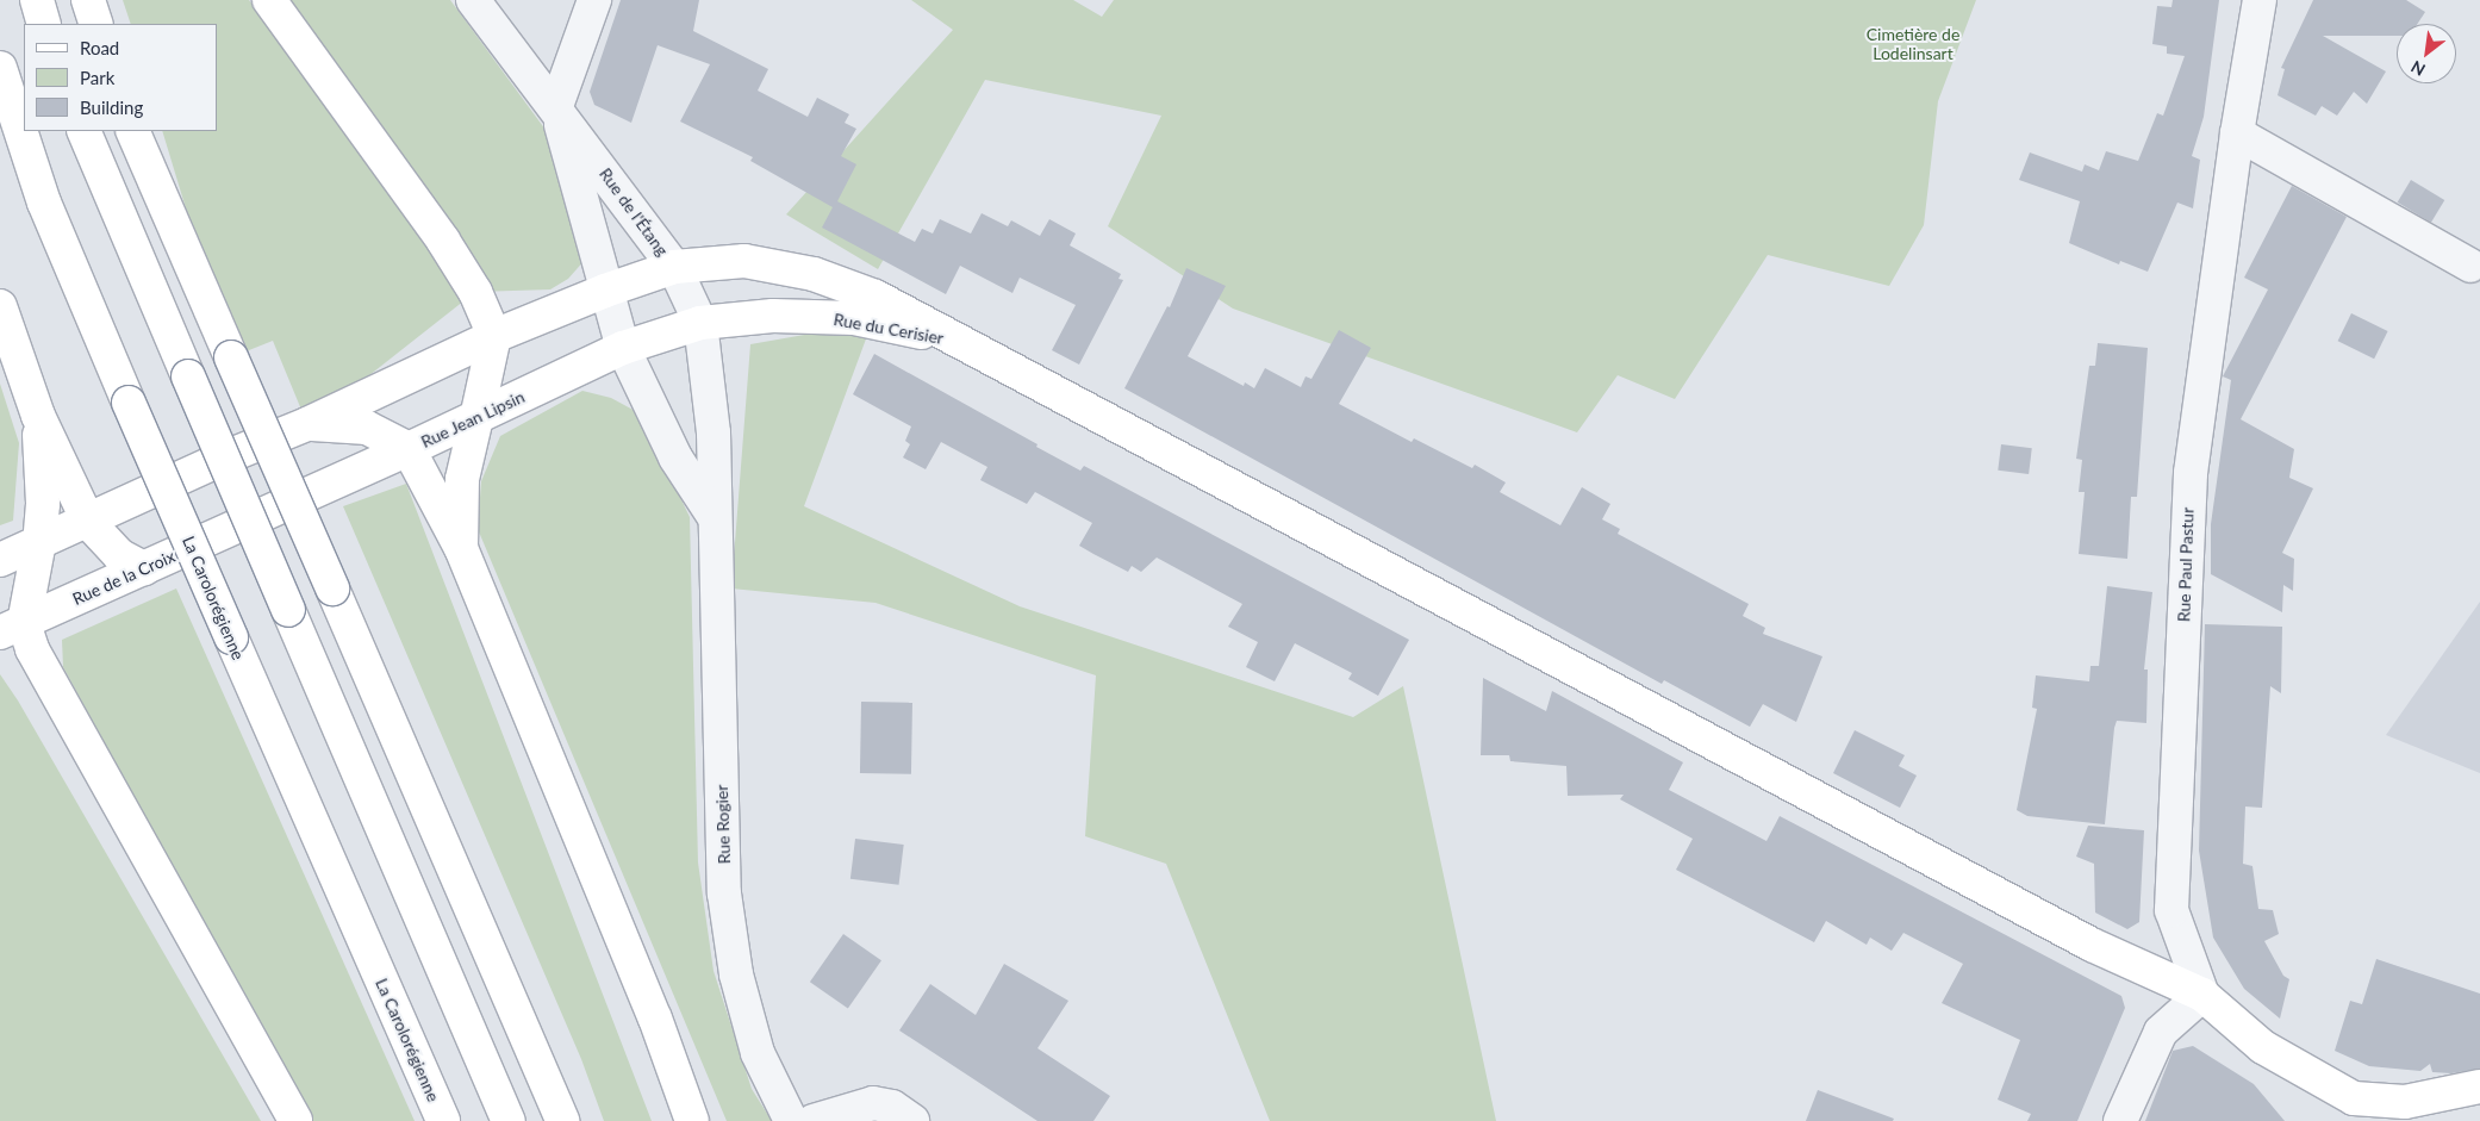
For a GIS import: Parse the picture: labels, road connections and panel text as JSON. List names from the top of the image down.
{
  "streets": {
    "main road": [
      "Rue du Cerisier",
      "Rue Jean Lipsin",
      "Rue de la Croix",
      "La Carolorégienne"
    ],
    "street": ["Rue de l'Étang", "Rue Paul Pastur", "Rue Rogier"]
  },
  "crossings": [
    ["Rue de l'Étang", "Rue du Cerisier"],
    ["Rue de l'Étang", "Rue Jean Lipsin"],
    ["Rue de l'Étang", "Rue Rogier"],
    ["Rue du Cerisier", "Rue Jean Lipsin"],
    ["Rue du Cerisier", "Rue Rogier"],
    ["Rue Jean Lipsin", "Rue de la Croix"],
    ["Rue Jean Lipsin", "Rue Rogier"]
  ],
  "parks": ["Cimetière de Lodelinsart"],
  "legend": ["Road", "Park", "Building"],
  "north": "bottom left"
}
